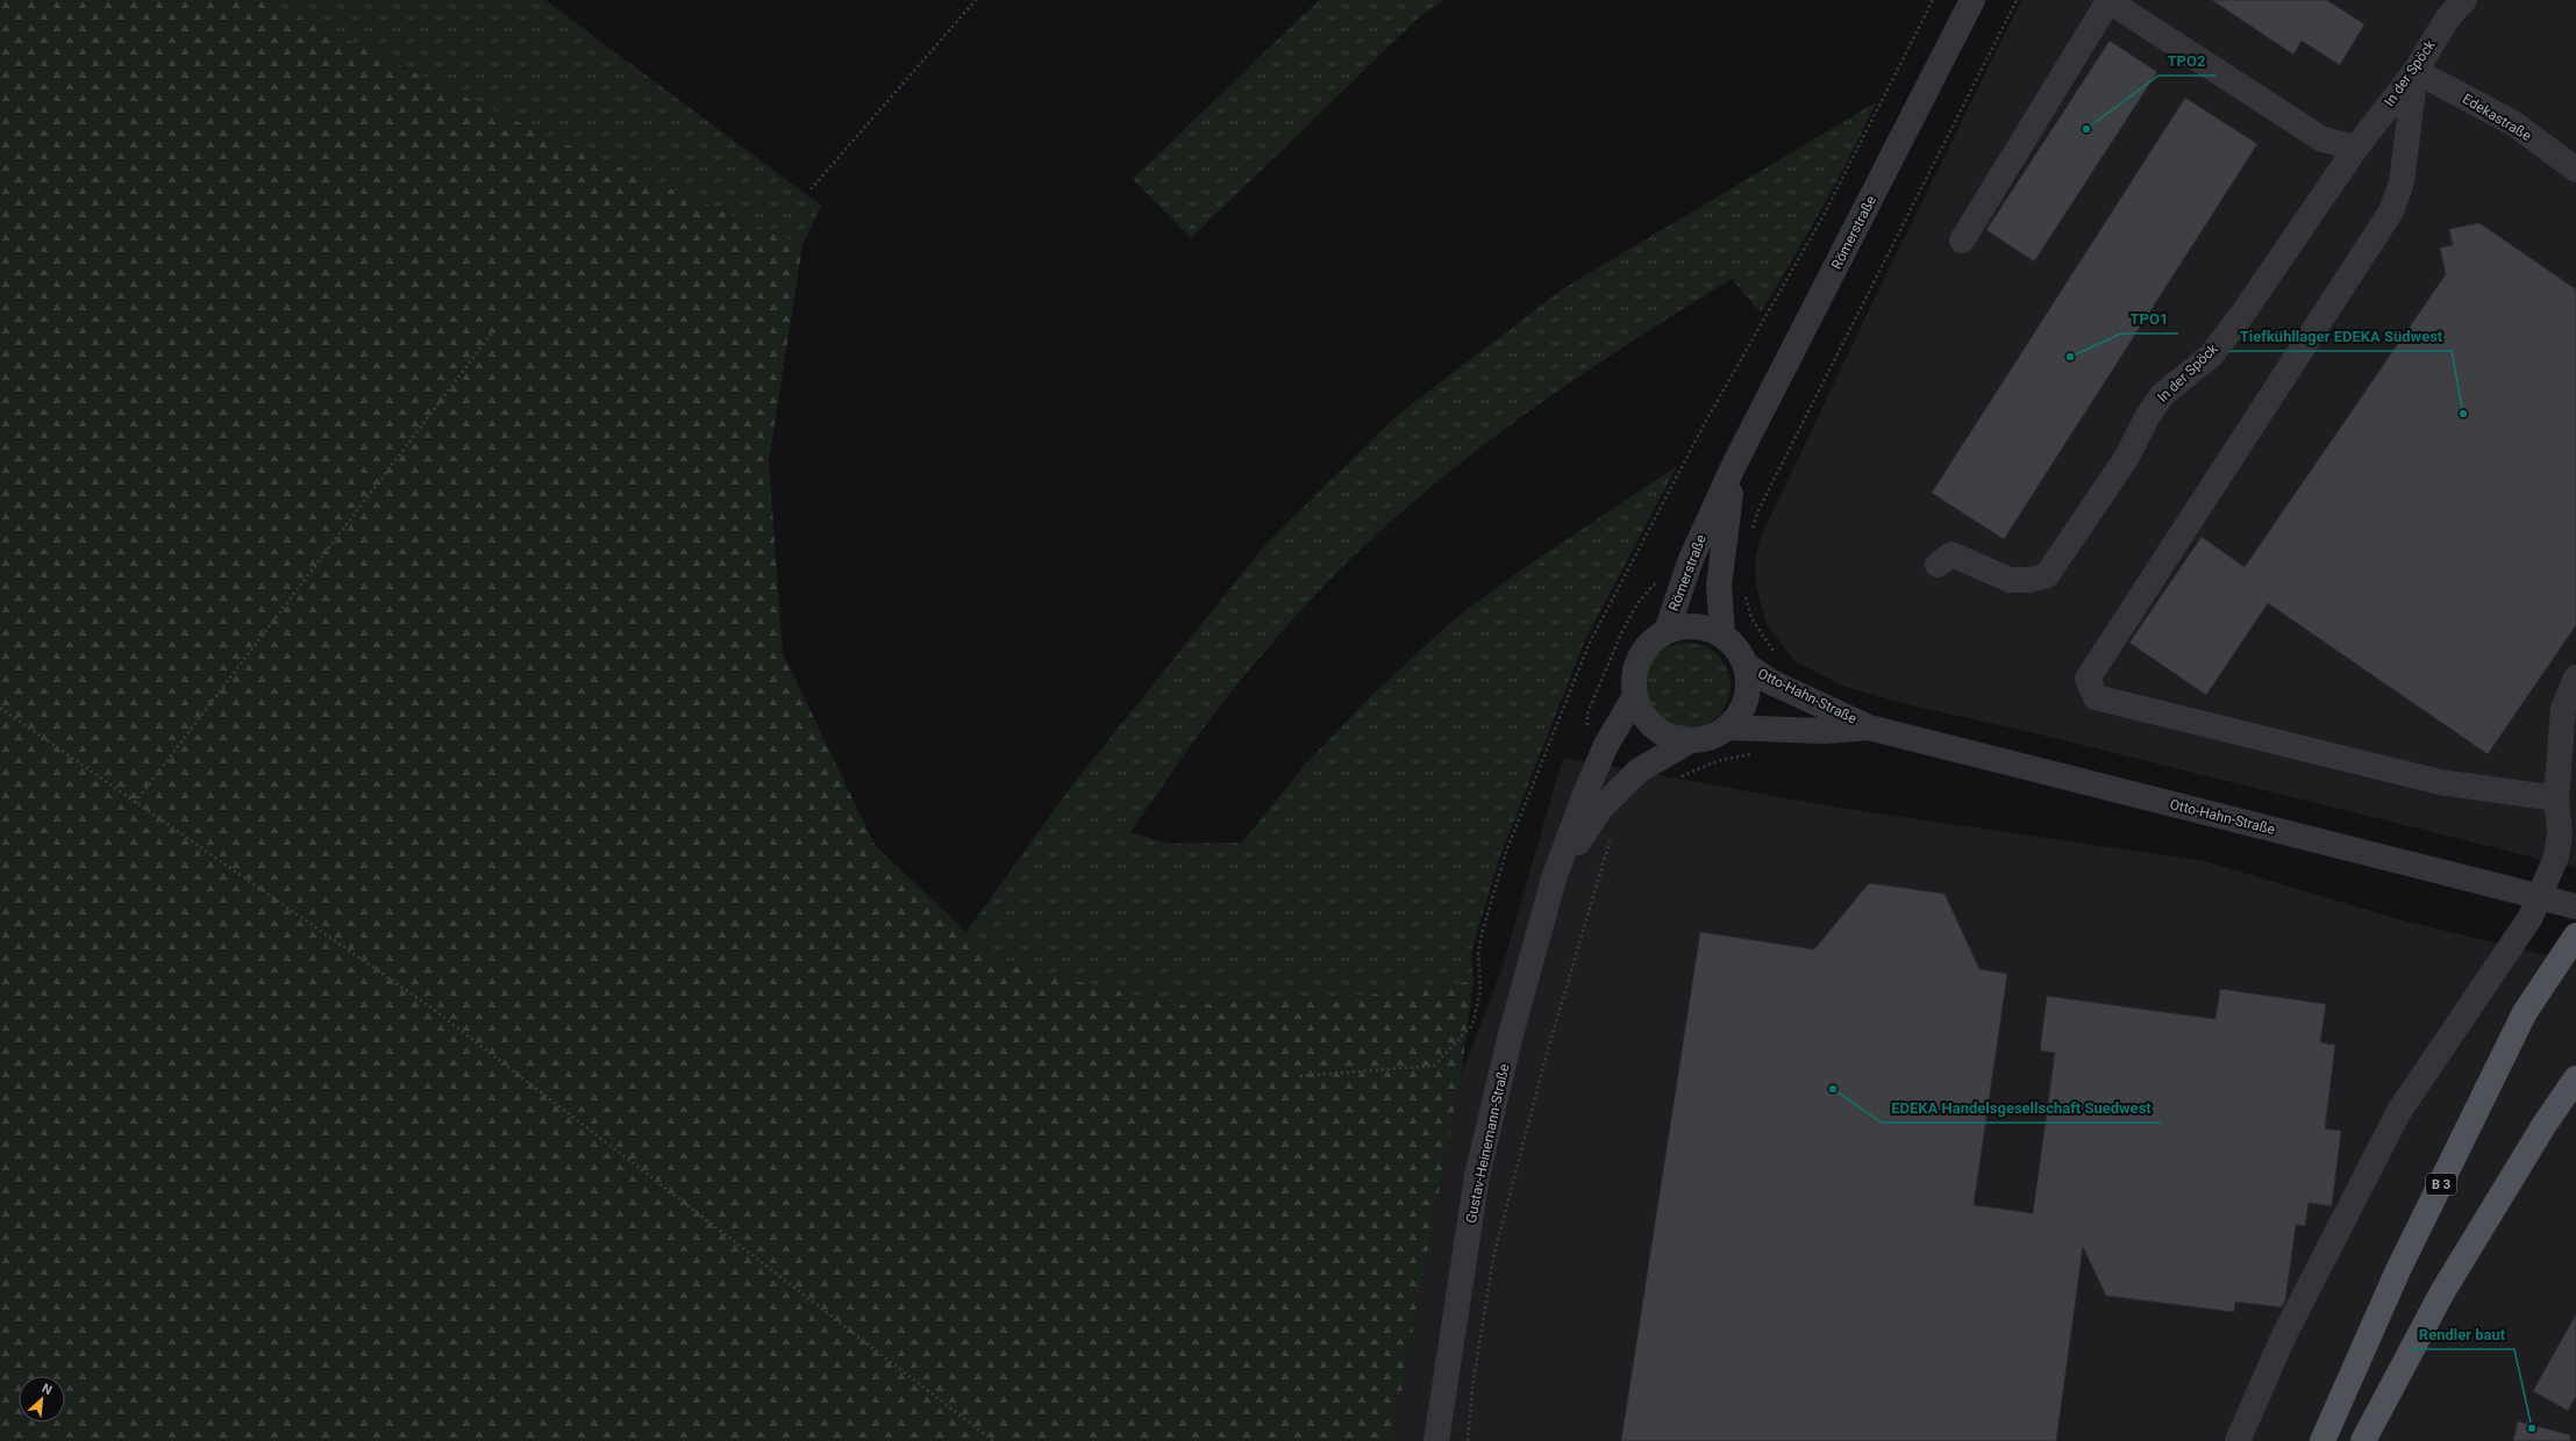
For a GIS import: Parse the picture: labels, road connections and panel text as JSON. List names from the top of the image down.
{
  "streets": {
    "main road": ["B 3"],
    "street": [
      "In der Spöck",
      "Edekastraße",
      "Römerstraße",
      "Otto-Hahn-Straße",
      "Gustav-Heinemann-Straße"
    ]
  },
  "crossings": [
    ["In der Spöck", "Edekastraße"],
    ["Römerstraße", "Otto-Hahn-Straße"],
    ["Römerstraße", "Gustav-Heinemann-Straße"],
    ["Otto-Hahn-Straße", "Gustav-Heinemann-Straße"]
  ],
  "places": [
    "TPO2",
    "TPO1",
    "Tiefkühllager EDEKA Südwest",
    "EDEKA Handelsgesellschaft Suedwest",
    "Rendler baut"
  ],
  "north": "top right"
}
